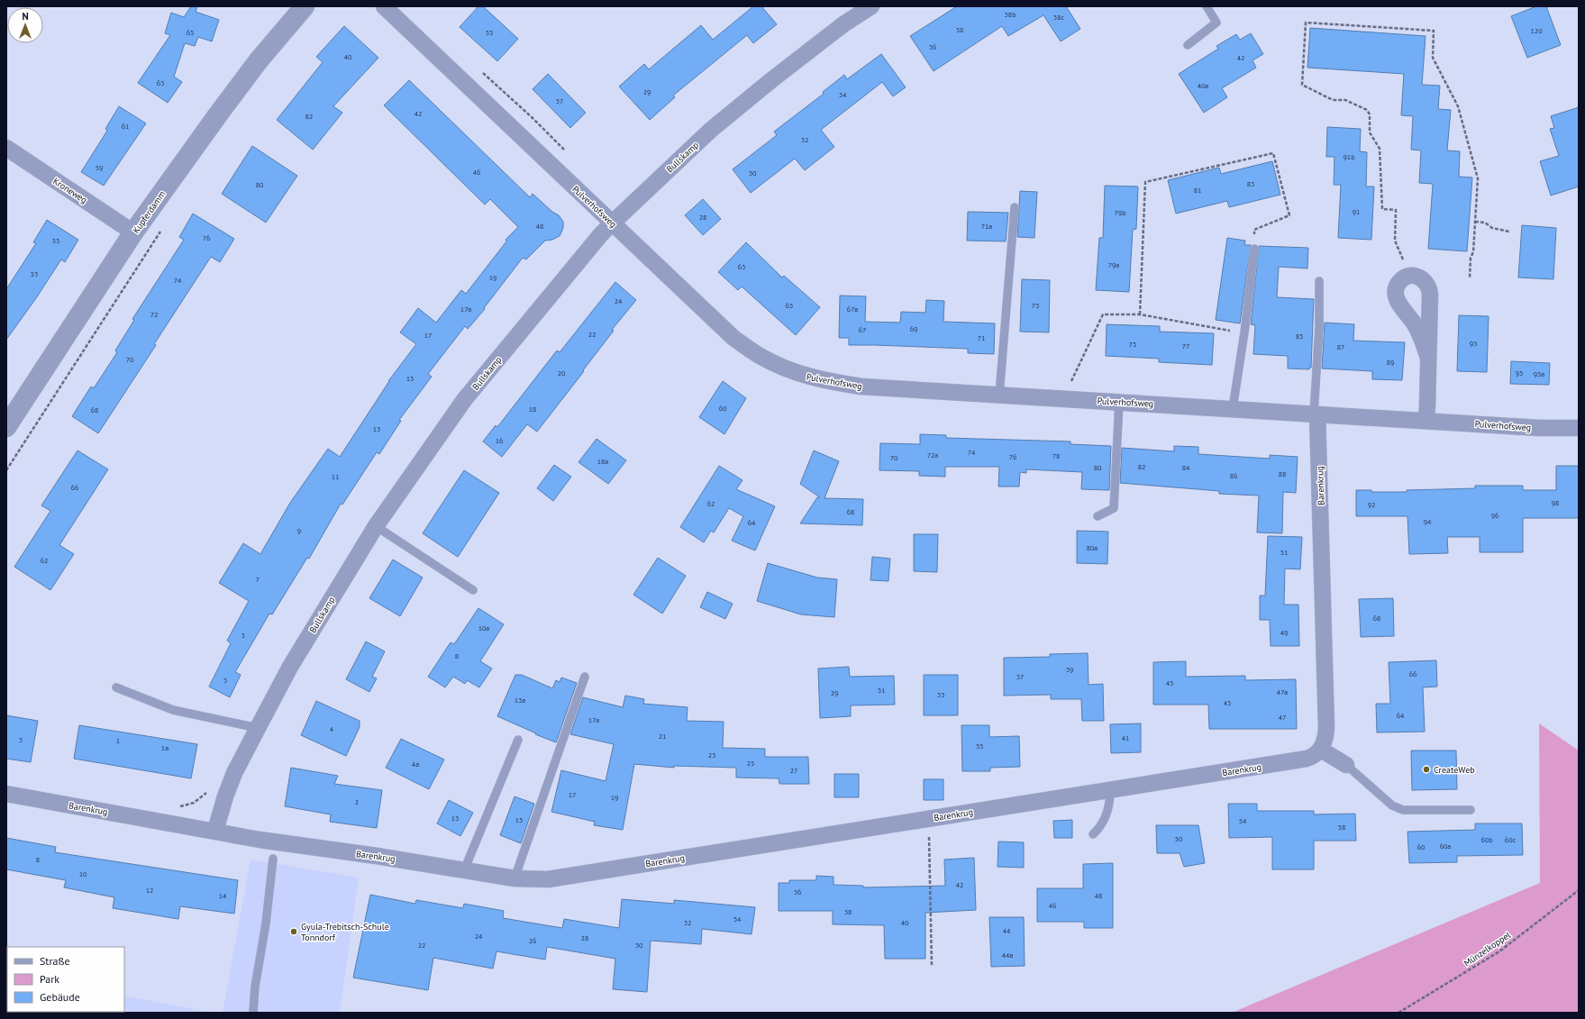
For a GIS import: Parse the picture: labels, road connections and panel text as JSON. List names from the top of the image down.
{
  "streets": {
    "street": [
      "Bullskamp",
      "Kroneweg",
      "Pulverhofsweg",
      "Kupferdamm",
      "Barenkrug"
    ],
    "path": ["Münzelkoppel"]
  },
  "crossings": [
    ["Bullskamp", "Pulverhofsweg"],
    ["Bullskamp", "Barenkrug"],
    ["Kroneweg", "Kupferdamm"],
    ["Pulverhofsweg", "Barenkrug"]
  ],
  "places": ["CreateWeb", "Gyula-Trebitsch-Schule Tonndorf"],
  "house_numbers": [
    "38b",
    "38c",
    "38",
    "120",
    "65",
    "55",
    "36",
    "40",
    "42",
    "63",
    "40a",
    "29",
    "34",
    "57",
    "42",
    "82",
    "61",
    "32",
    "91b",
    "59",
    "46",
    "30",
    "83",
    "80",
    "81",
    "91",
    "79b",
    "28",
    "48",
    "71a",
    "76",
    "55",
    "79a",
    "63",
    "53",
    "19",
    "74",
    "24",
    "65",
    "73",
    "17a",
    "67a",
    "72",
    "69",
    "67",
    "22",
    "17",
    "85",
    "71",
    "93",
    "75",
    "77",
    "87",
    "70",
    "89",
    "20",
    "95",
    "95a",
    "15",
    "60",
    "18",
    "68",
    "13",
    "16",
    "74",
    "72a",
    "78",
    "76",
    "70",
    "18a",
    "82",
    "80",
    "84",
    "88",
    "86",
    "11",
    "66",
    "98",
    "62",
    "92",
    "68",
    "96",
    "94",
    "64",
    "9",
    "80a",
    "51",
    "62",
    "7",
    "68",
    "10a",
    "49",
    "5",
    "8",
    "39",
    "66",
    "37",
    "3",
    "43",
    "31",
    "47a",
    "29",
    "33",
    "13a",
    "45",
    "64",
    "47",
    "17a",
    "4",
    "21",
    "41",
    "3",
    "1",
    "35",
    "1a",
    "23",
    "25",
    "4a",
    "27",
    "17",
    "19",
    "2",
    "13",
    "15",
    "54",
    "58",
    "50",
    "60b",
    "60c",
    "60a",
    "60",
    "8",
    "10",
    "42",
    "12",
    "36",
    "14",
    "48",
    "46",
    "38",
    "34",
    "32",
    "40",
    "44",
    "24",
    "28",
    "26",
    "22",
    "30",
    "44a"
  ],
  "legend": ["Straße", "Park", "Gebäude"],
  "north": "top"
}
